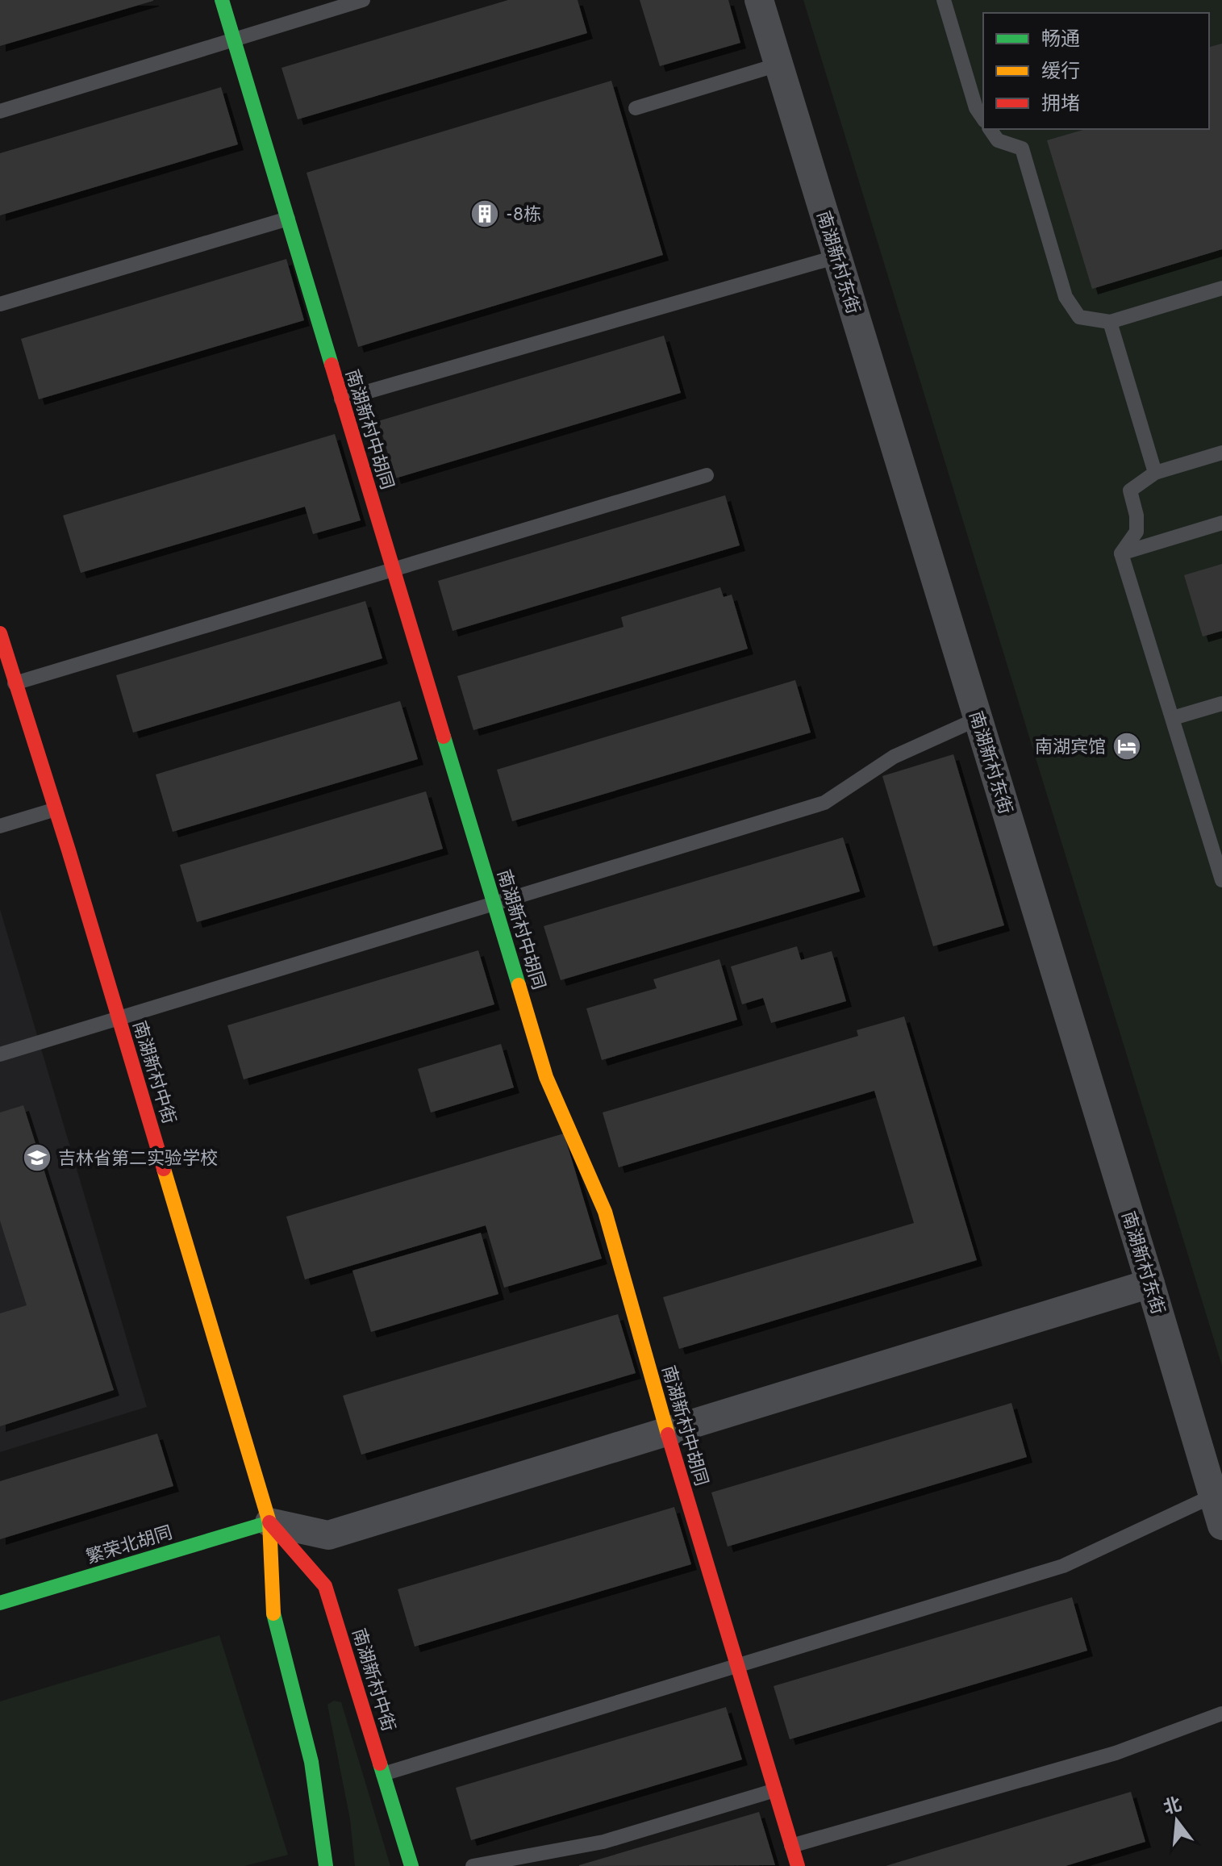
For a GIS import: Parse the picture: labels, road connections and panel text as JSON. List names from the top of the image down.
{
  "streets": {
    "street": [
      "南湖新村东街",
      "南湖新村中胡同",
      "南湖新村中街",
      "繁荣北胡同"
    ]
  },
  "crossings": [
    ["南湖新村中街", "繁荣北胡同"]
  ],
  "places": {
    "building": ["-8栋"],
    "hotel": ["南湖宾馆"],
    "school or university": ["吉林省第二实验学校"]
  },
  "legend": ["畅通", "缓行", "拥堵"],
  "north": "top"
}
